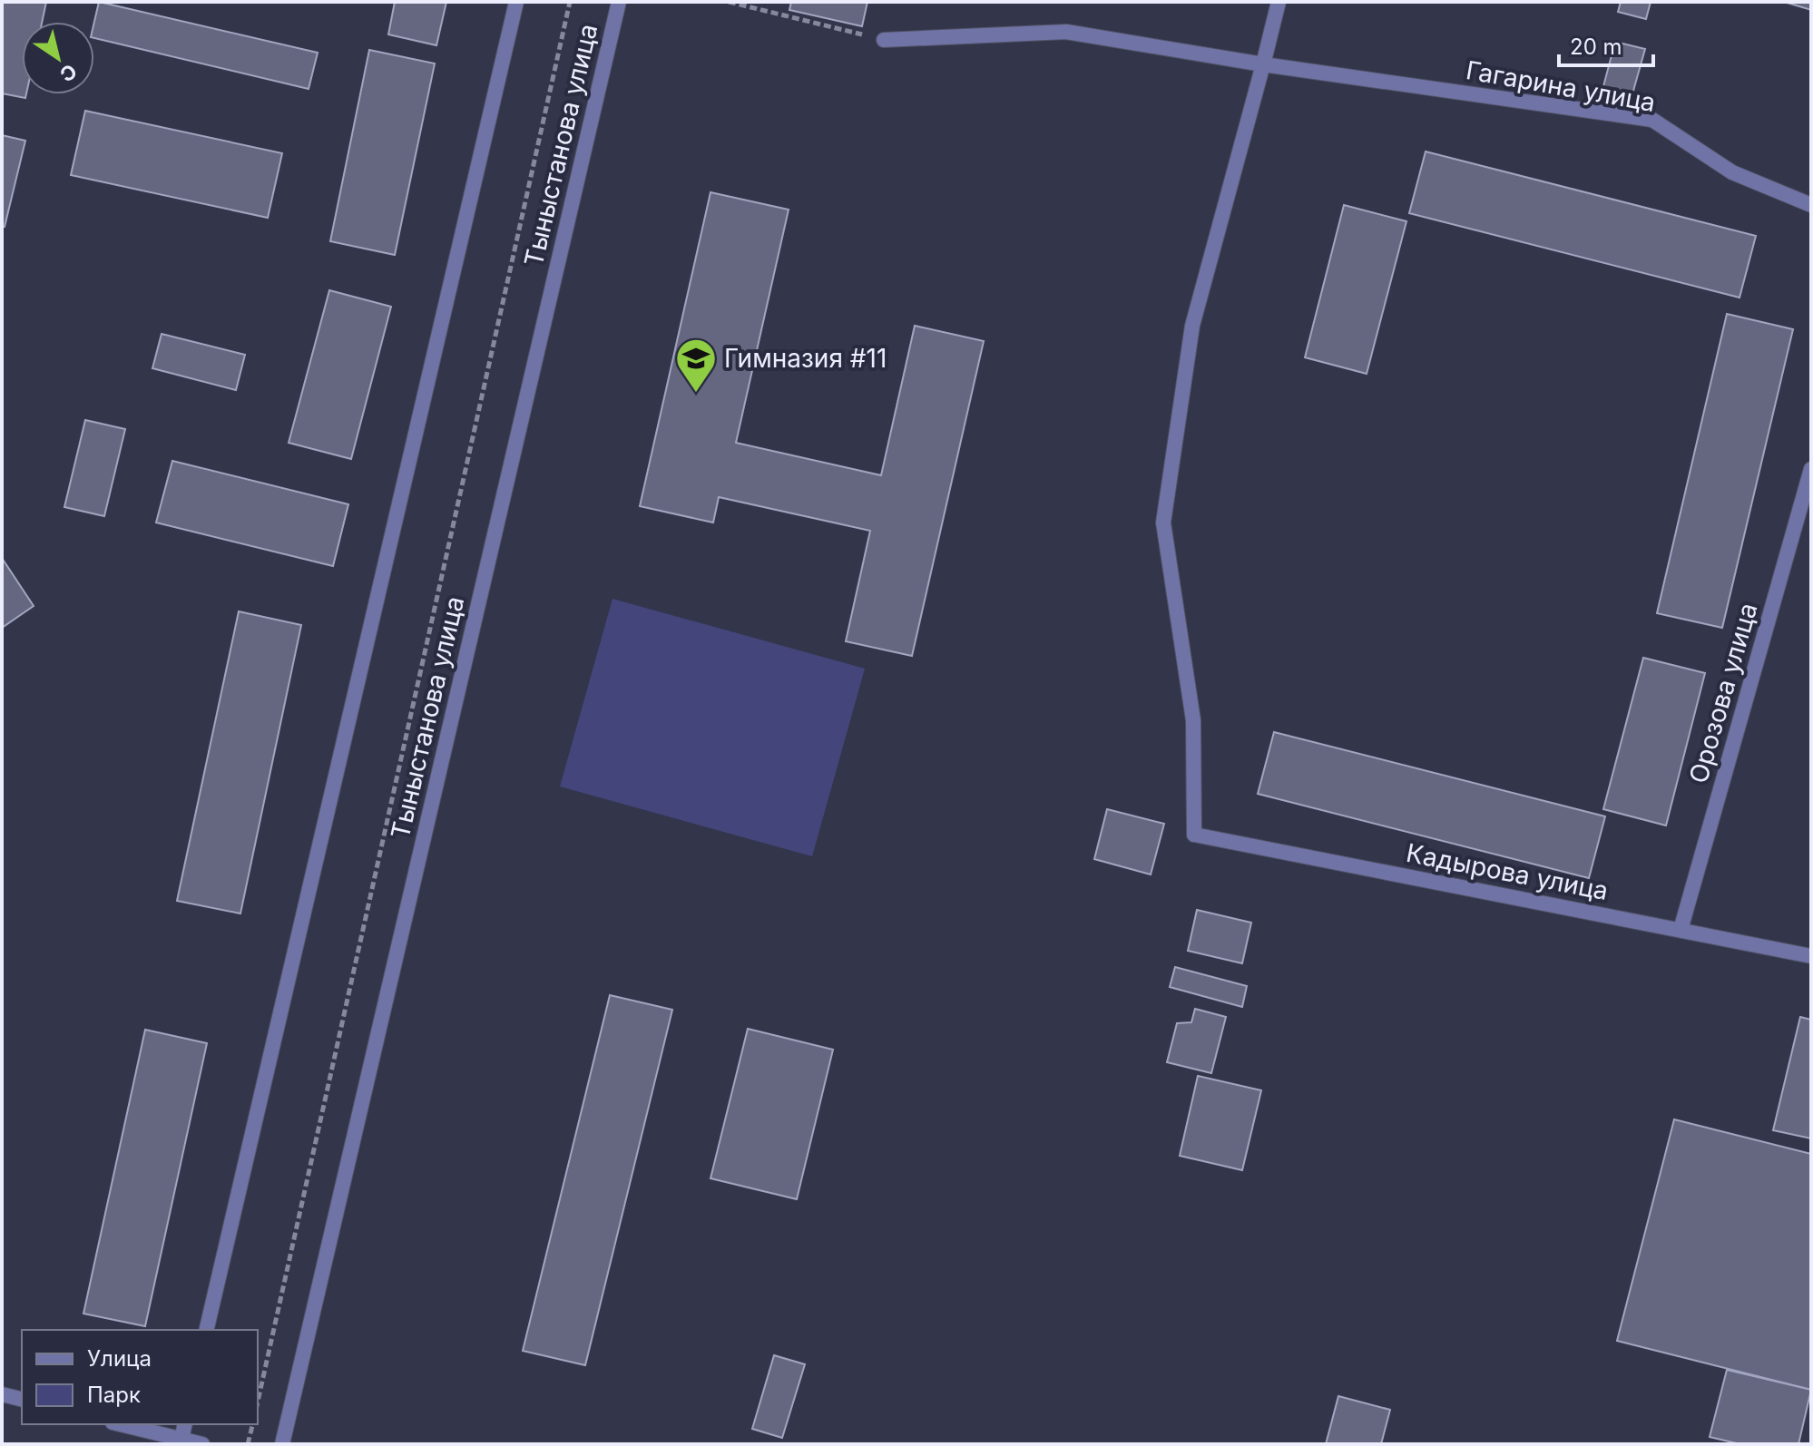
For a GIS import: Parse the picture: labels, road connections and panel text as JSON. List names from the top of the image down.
{
  "streets": {
    "street": [
      "Гагарина улица",
      "Тыныстанова улица",
      "Орозова улица",
      "Кадырова улица"
    ]
  },
  "crossings": [
    ["Гагарина улица", "Кадырова улица"],
    ["Орозова улица", "Кадырова улица"]
  ],
  "places": {
    "school or university": ["Гимназия #11"]
  },
  "legend": ["Улица", "Парк"],
  "scale_bar": "20 m",
  "north": "bottom right"
}
